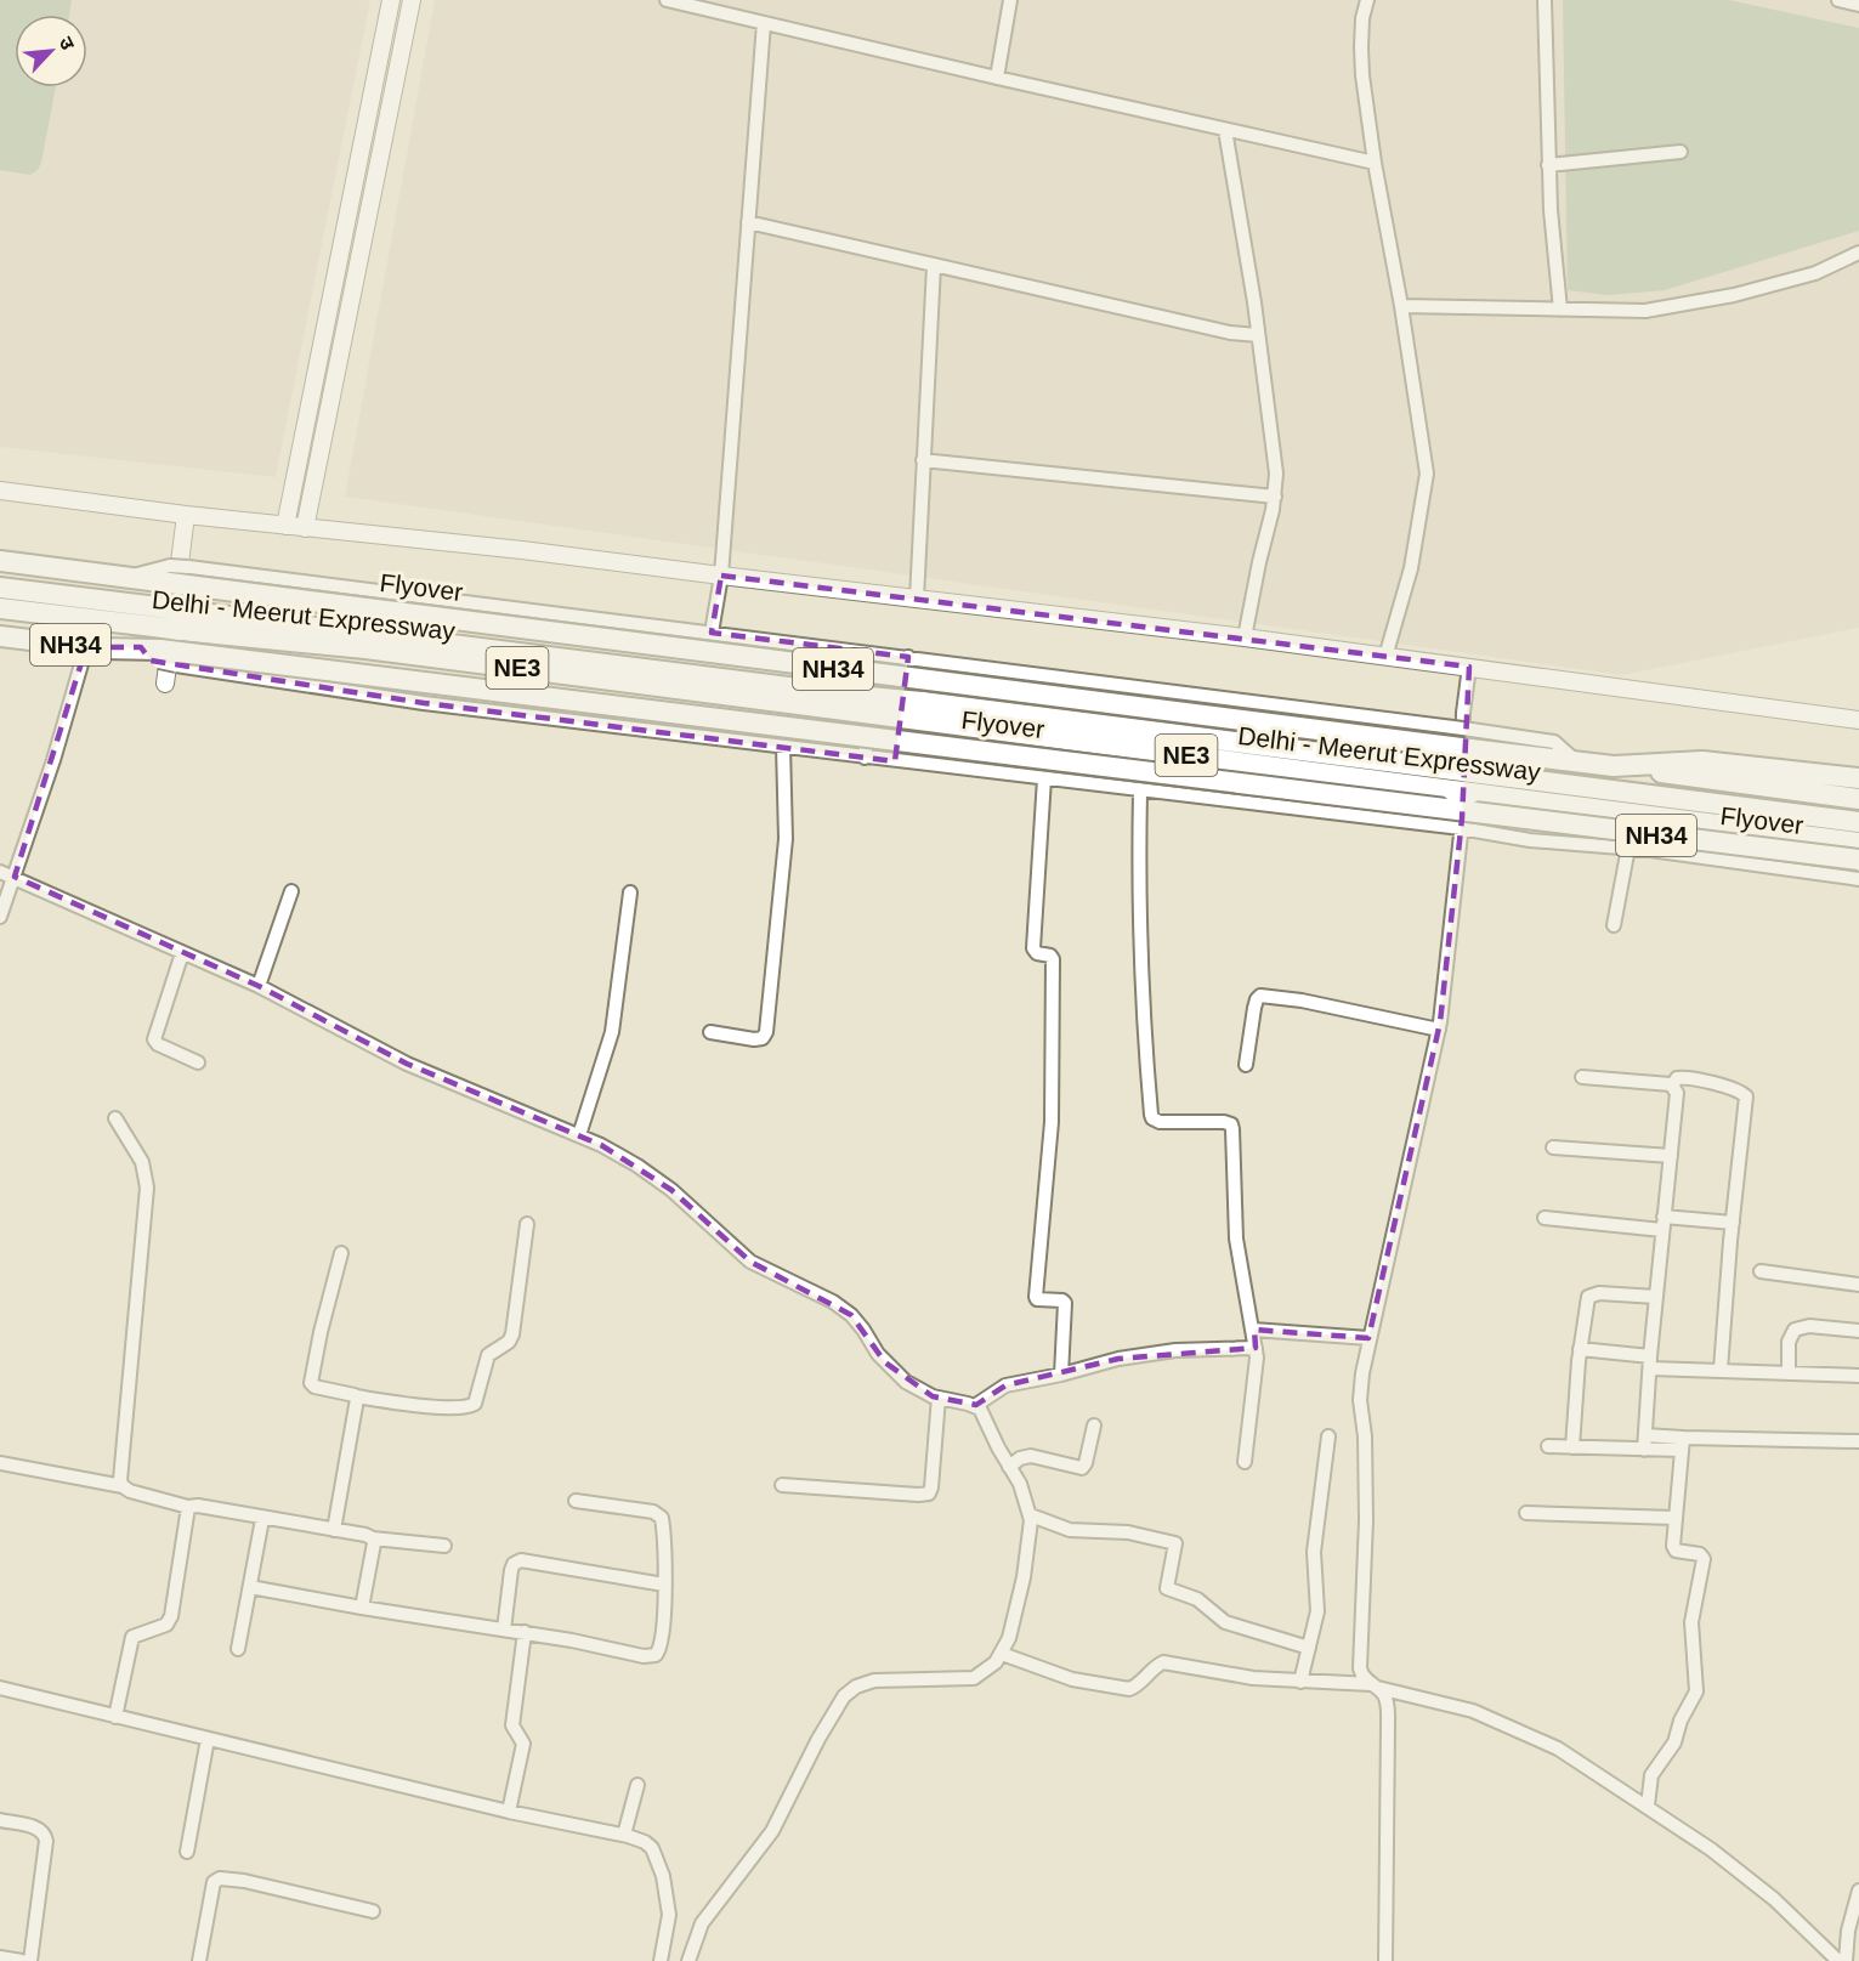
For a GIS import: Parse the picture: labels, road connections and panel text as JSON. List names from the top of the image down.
{
  "streets": {
    "highway": [
      "Flyover",
      "Delhi - Meerut Expressway",
      "NH34",
      "NE3"
    ]
  },
  "crossings": [
    ["Flyover", "NH34"]
  ],
  "north": "top right"
}
